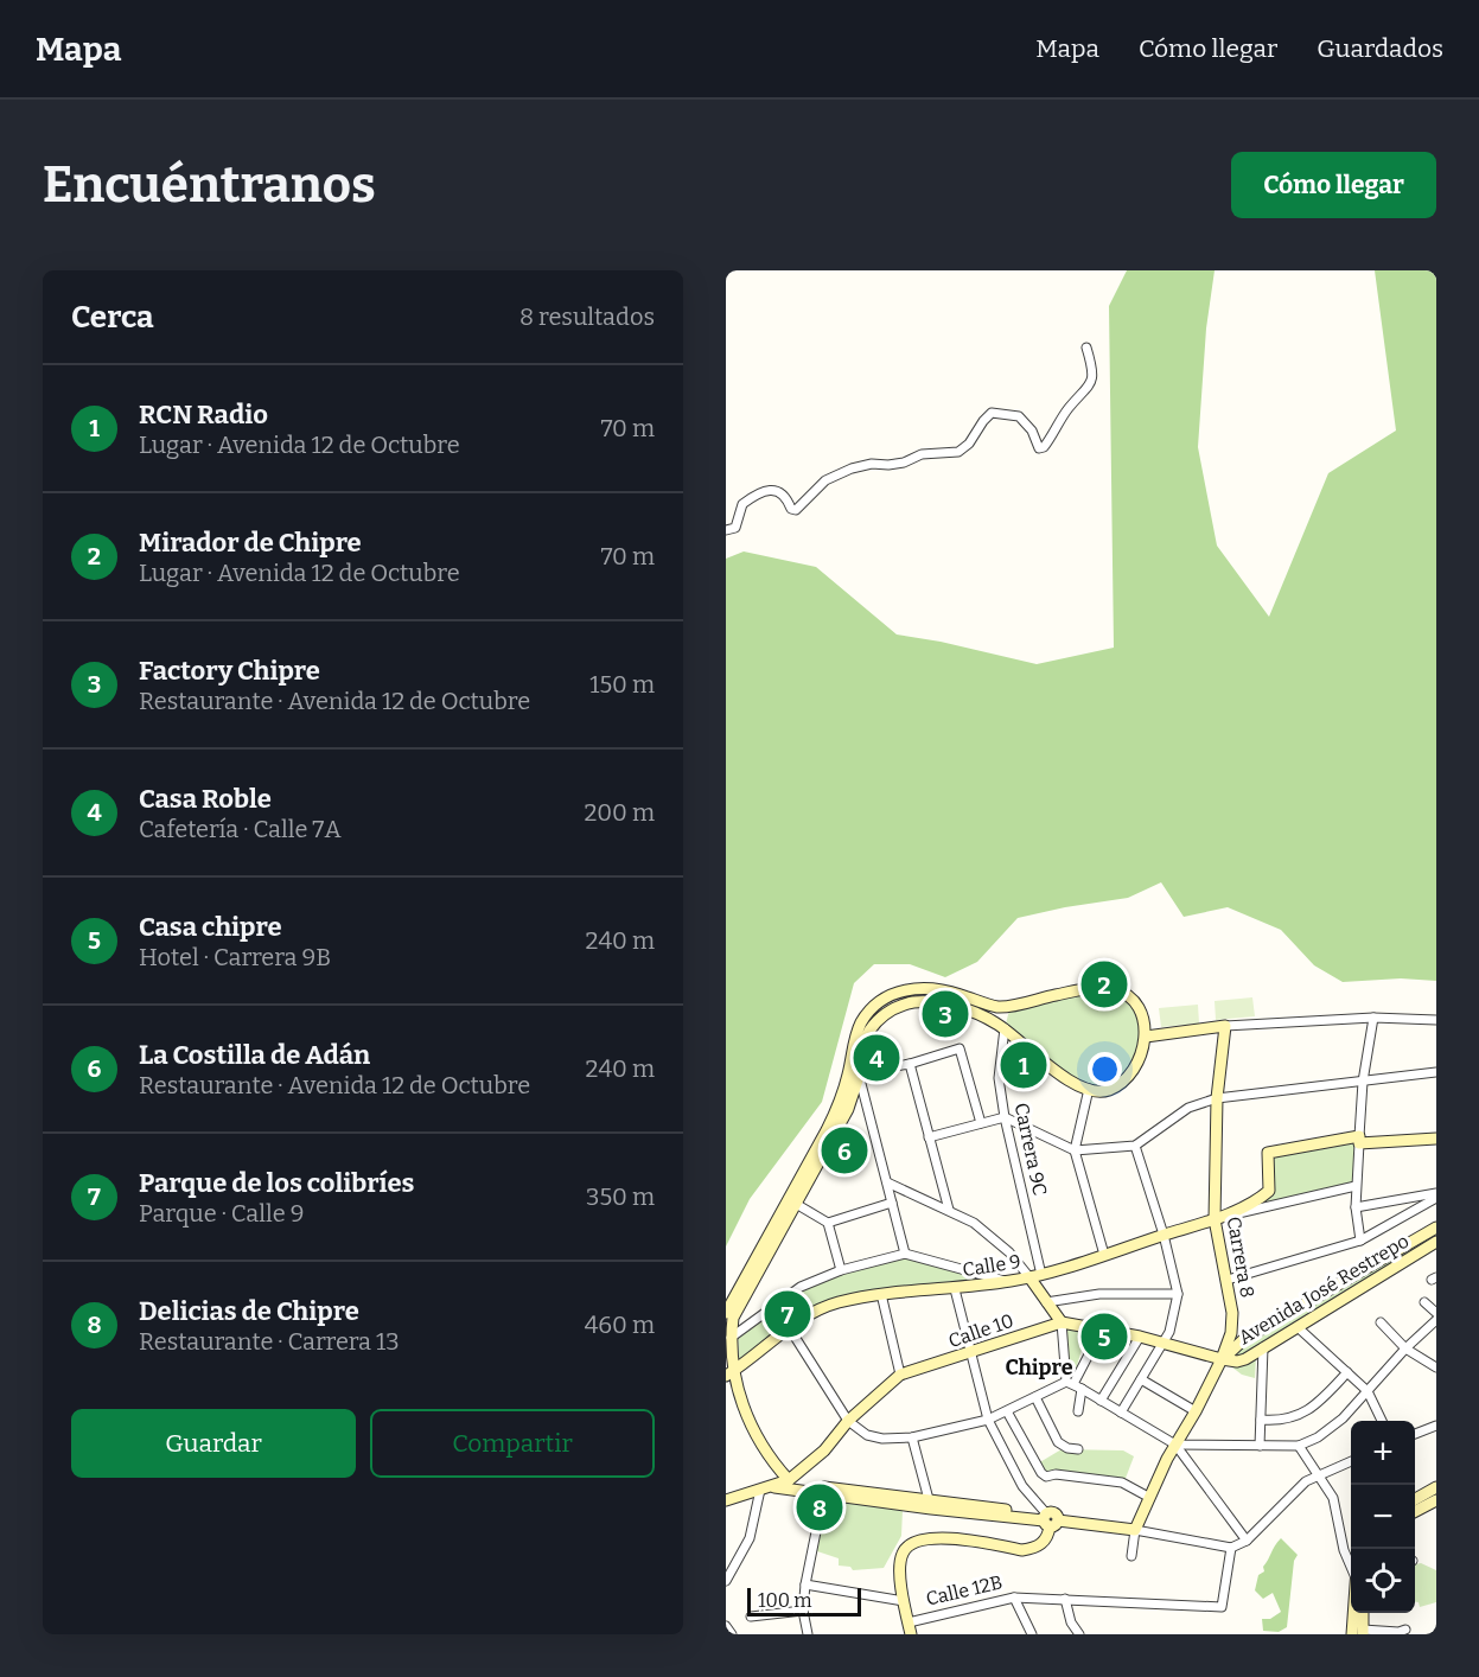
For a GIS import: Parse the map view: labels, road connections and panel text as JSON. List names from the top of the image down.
{
  "streets": {
    "main road": [
      "Carrera 9C",
      "Carrera 8",
      "Calle 9",
      "Avenida José Restrepo",
      "Calle 10",
      "Calle 12B"
    ]
  },
  "crossings": [
    ["Carrera 9C", "Calle 9"],
    ["Carrera 9C", "Calle 10"],
    ["Carrera 8", "Calle 9"],
    ["Carrera 8", "Avenida José Restrepo"]
  ],
  "districts": ["Chipre"],
  "scale_bar": "100 m",
  "page": {
    "header": "Mapa",
    "nav": ["Mapa", "Cómo llegar", "Guardados"],
    "buttons": [
      "Cómo llegar",
      ["Guardar", "Compartir"]
    ],
    "title": "Encuéntranos",
    "heading": ["Cerca", "8 resultados"],
    "list": [
      {
        "mark": "1",
        "name": "RCN Radio",
        "note": "Lugar · Avenida 12 de Octubre",
        "value": "70 m"
      },
      {
        "mark": "2",
        "name": "Mirador de Chipre",
        "note": "Lugar · Avenida 12 de Octubre",
        "value": "70 m"
      },
      {
        "mark": "3",
        "name": "Factory Chipre",
        "note": "Restaurante · Avenida 12 de Octubre",
        "value": "150 m"
      },
      {
        "mark": "4",
        "name": "Casa Roble",
        "note": "Cafetería · Calle 7A",
        "value": "200 m"
      },
      {
        "mark": "5",
        "name": "Casa chipre",
        "note": "Hotel · Carrera 9B",
        "value": "240 m"
      },
      {
        "mark": "6",
        "name": "La Costilla de Adán",
        "note": "Restaurante · Avenida 12 de Octubre",
        "value": "240 m"
      },
      {
        "mark": "7",
        "name": "Parque de los colibríes",
        "note": "Parque · Calle 9",
        "value": "350 m"
      },
      {
        "mark": "8",
        "name": "Delicias de Chipre",
        "note": "Restaurante · Carrera 13",
        "value": "460 m"
      }
    ],
    "pins": [
      "2",
      "3",
      "4",
      "1",
      "6",
      "7",
      "5",
      "8"
    ],
    "map_buttons": ["+", "−"],
    "scale": "100 m"
  }
}
